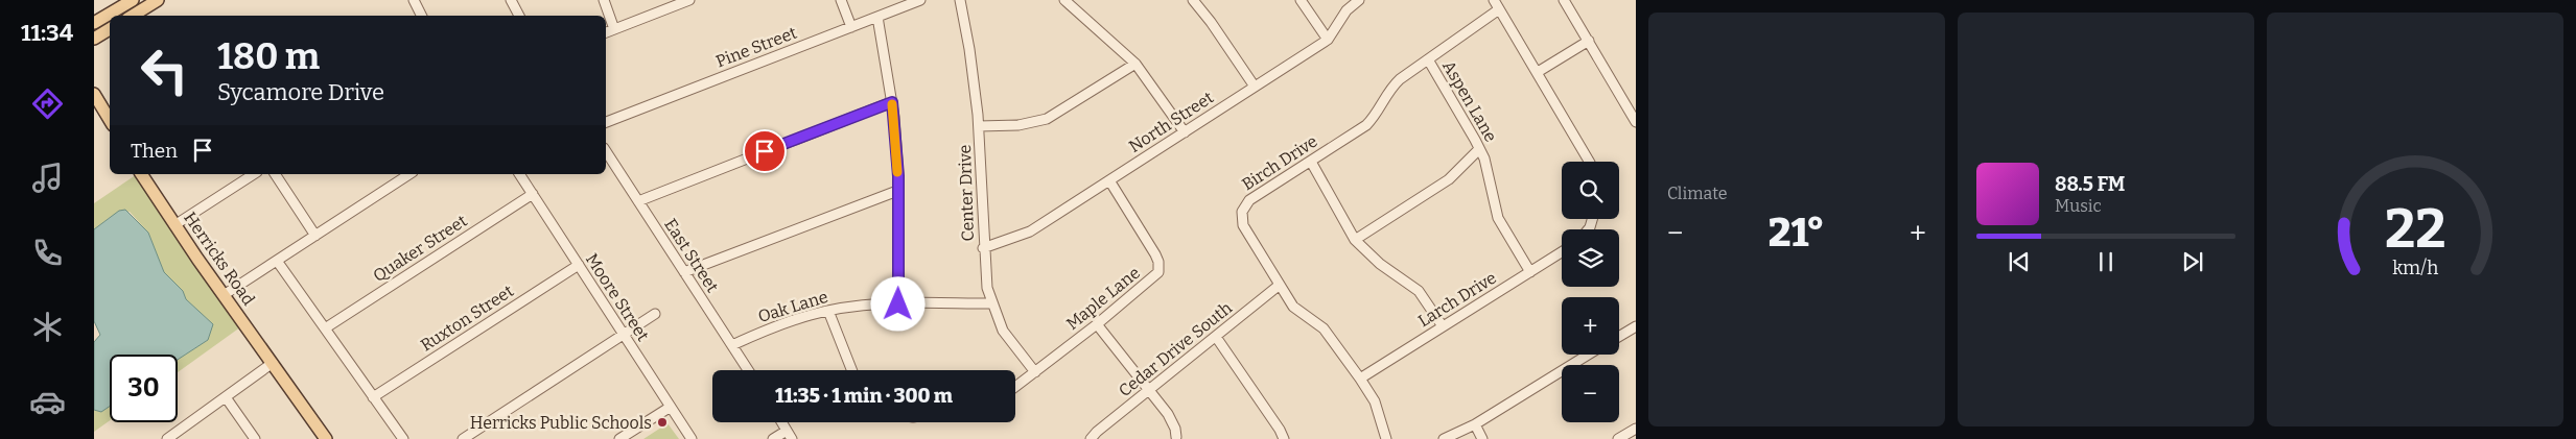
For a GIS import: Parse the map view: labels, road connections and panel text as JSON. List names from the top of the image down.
{
  "streets": {
    "main road": ["Herricks Road"],
    "street": [
      "Pine Street",
      "Aspen Lane",
      "North Street",
      "Birch Drive",
      "Center Drive",
      "Quaker Street",
      "East Street",
      "Moore Street",
      "Maple Lane",
      "Larch Drive",
      "Oak Lane",
      "Ruxton Street",
      "Cedar Drive South"
    ]
  },
  "crossings": [
    ["Aspen Lane", "Birch Drive"],
    ["Aspen Lane", "Larch Drive"],
    ["North Street", "Center Drive"],
    ["North Street", "Maple Lane"],
    ["Birch Drive", "Larch Drive"],
    ["Birch Drive", "Cedar Drive South"],
    ["Center Drive", "Maple Lane"],
    ["Center Drive", "Oak Lane"],
    ["Quaker Street", "Moore Street"],
    ["East Street", "Oak Lane"],
    ["Moore Street", "Ruxton Street"]
  ],
  "places": ["Herricks Public Schools"],
  "page": {
    "tabs": "11:34",
    "tile": "Climate",
    "turn": ["180 m", "Sycamore Drive"],
    "then": "Then",
    "map_buttons": ["+", "−"],
    "song": ["88.5 FM", "Music"],
    "heat": ["−", "21°", "+"],
    "limit": "30",
    "trip": "11:35 · 1 min · 300 m",
    "gauge": ["22", "km/h"]
  }
}
